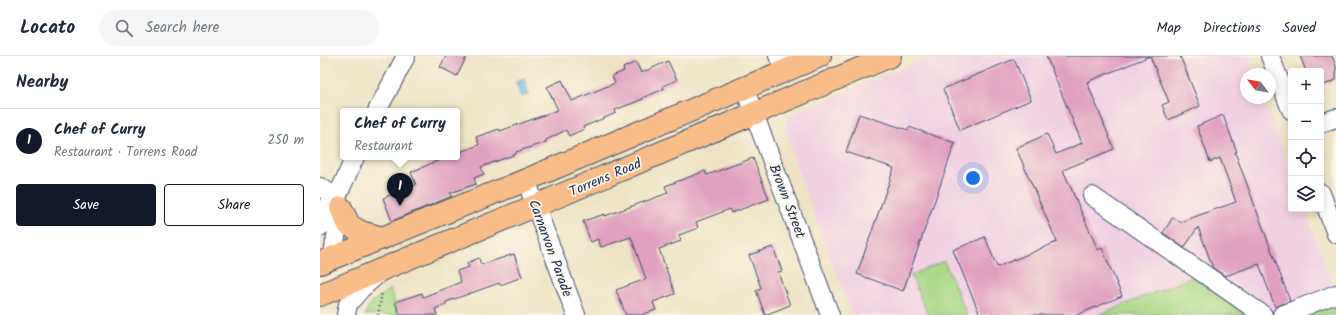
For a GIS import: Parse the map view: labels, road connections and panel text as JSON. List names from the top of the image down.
{
  "streets": {
    "main road": ["Torrens Road"],
    "street": ["Brown Street", "Carnarvon Parade"]
  },
  "crossings": [
    ["Torrens Road", "Brown Street"],
    ["Torrens Road", "Carnarvon Parade"]
  ],
  "north": "top left",
  "page": {
    "header": "Locato",
    "search": "Search here",
    "nav": ["Map", "Directions", "Saved"],
    "heading": "Nearby",
    "map_buttons": ["+", "−"],
    "list": [
      {
        "mark": "1",
        "name": "Chef of Curry",
        "note": "Restaurant · Torrens Road",
        "value": "250 m"
      }
    ],
    "popup": ["Chef of Curry", "Restaurant"],
    "buttons": ["Save", "Share"],
    "pins": "1"
  }
}
